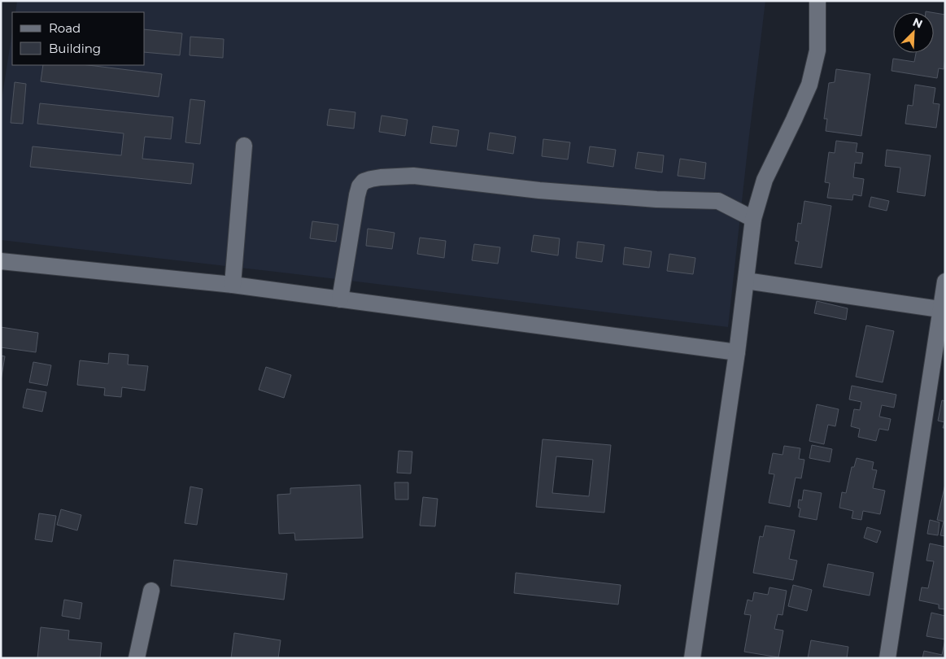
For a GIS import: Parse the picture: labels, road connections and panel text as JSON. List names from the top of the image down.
{
  "legend": ["Road", "Building"],
  "north": "top right"
}
